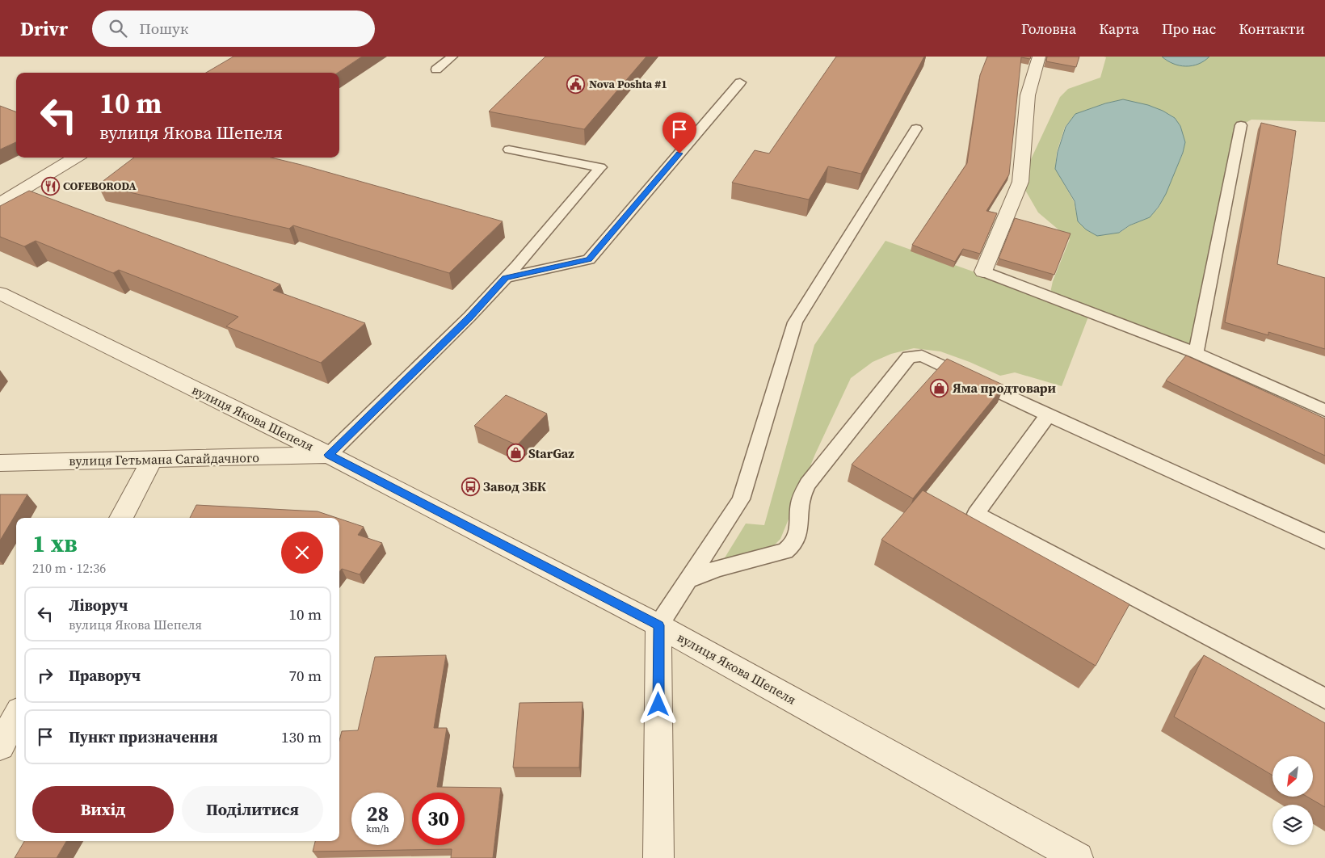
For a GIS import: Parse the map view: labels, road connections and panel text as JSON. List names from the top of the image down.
{
  "streets": {
    "street": ["вулиця Якова Шепеля", "вулиця Гетьмана Сагайдачного"]
  },
  "crossings": [
    ["вулиця Якова Шепеля", "вулиця Гетьмана Сагайдачного"]
  ],
  "places": {
    "public building": ["Nova Poshta #1"],
    "restaurant": ["COFEBORODA"],
    "shop": ["Яма продтовари", "StarGaz"],
    "bus stop": ["Завод ЗБК"]
  },
  "north": "bottom left",
  "page": {
    "header": "Drivr",
    "search": "Пошук",
    "nav": [
      "Головна",
      "Карта",
      "Про нас",
      "Контакти"
    ],
    "turn": ["10 m", "вулиця Якова Шепеля"],
    "heading": ["1 хв", "210 m · 12:36"],
    "list": [
      {
        "name": "Ліворуч",
        "note": "вулиця Якова Шепеля",
        "value": "10 m"
      },
      {
        "name": "Праворуч",
        "value": "70 m"
      },
      {
        "name": "Пункт призначення",
        "value": "130 m"
      }
    ],
    "buttons": ["Вихід", "Поділитися"],
    "speed": "28 km/h",
    "limit": "30"
  }
}
